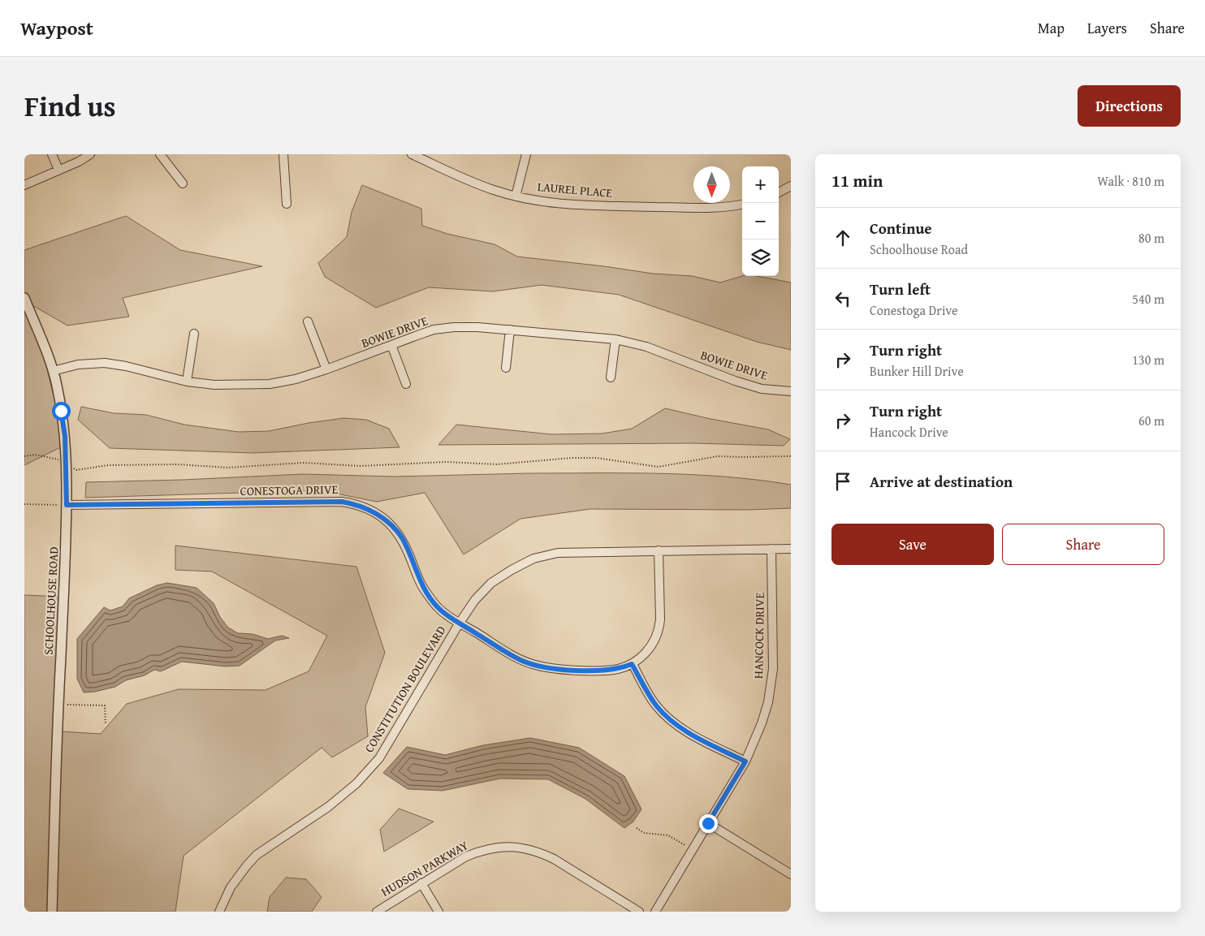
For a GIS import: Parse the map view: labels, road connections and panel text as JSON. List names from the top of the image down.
{
  "streets": {
    "street": [
      "LAUREL PLACE",
      "BOWIE DRIVE",
      "CONESTOGA DRIVE",
      "SCHOOLHOUSE ROAD",
      "HANCOCK DRIVE",
      "CONSTITUTION BOULEVARD",
      "HUDSON PARKWAY"
    ]
  },
  "crossings": [
    ["BOWIE DRIVE", "SCHOOLHOUSE ROAD"],
    ["CONESTOGA DRIVE", "SCHOOLHOUSE ROAD"],
    ["CONESTOGA DRIVE", "CONSTITUTION BOULEVARD"],
    ["HANCOCK DRIVE", "CONSTITUTION BOULEVARD"]
  ],
  "north": "bottom",
  "page": {
    "header": "Waypost",
    "nav": ["Map", "Layers", "Share"],
    "title": "Find us",
    "buttons": [
      "Directions",
      ["Save", "Share"]
    ],
    "heading": ["11 min", "Walk · 810 m"],
    "map_buttons": ["+", "−"],
    "list": [
      ["Continue", "Schoolhouse Road", "80 m"],
      ["Turn left", "Conestoga Drive", "540 m"],
      ["Turn right", "Bunker Hill Drive", "130 m"],
      ["Turn right", "Hancock Drive", "60 m"],
      "Arrive at destination"
    ]
  }
}
